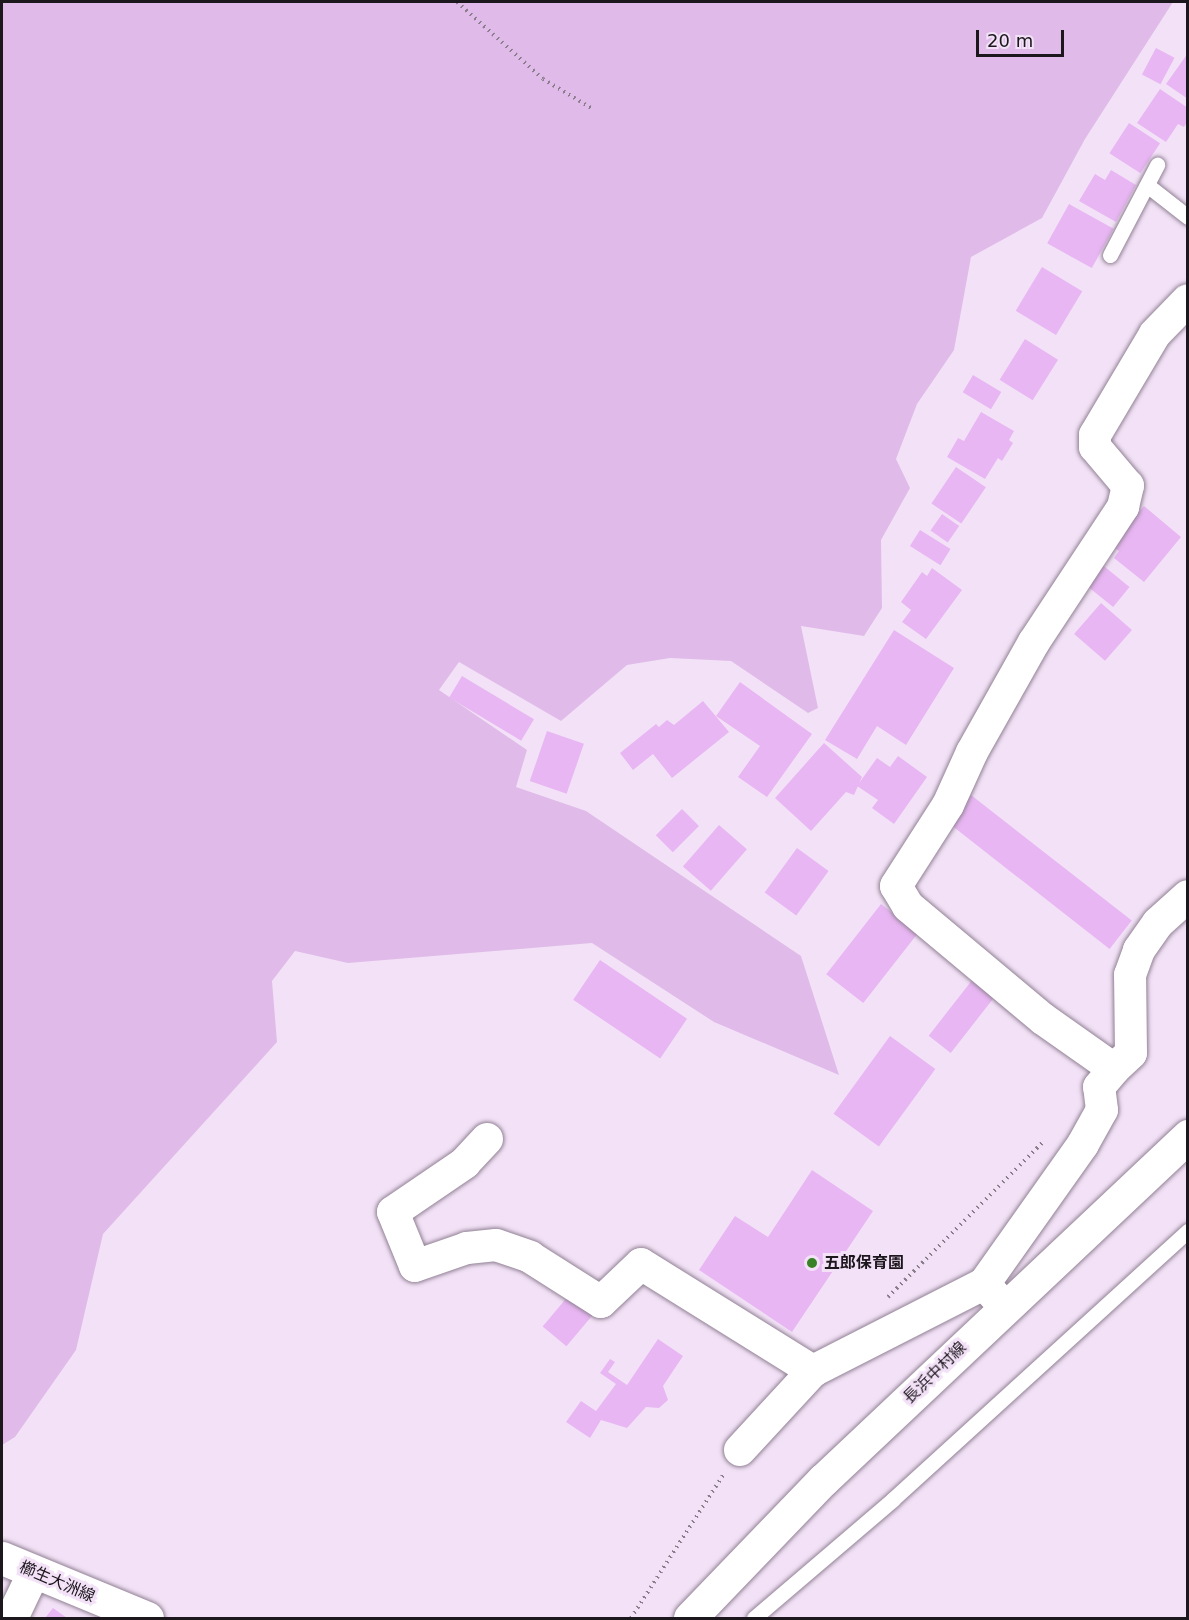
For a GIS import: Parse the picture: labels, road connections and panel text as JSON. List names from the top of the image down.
{
  "streets": {
    "main road": ["長浜中村線", "櫛生大洲線"]
  },
  "places": ["五郎保育園"],
  "scale_bar": "20 m"
}
